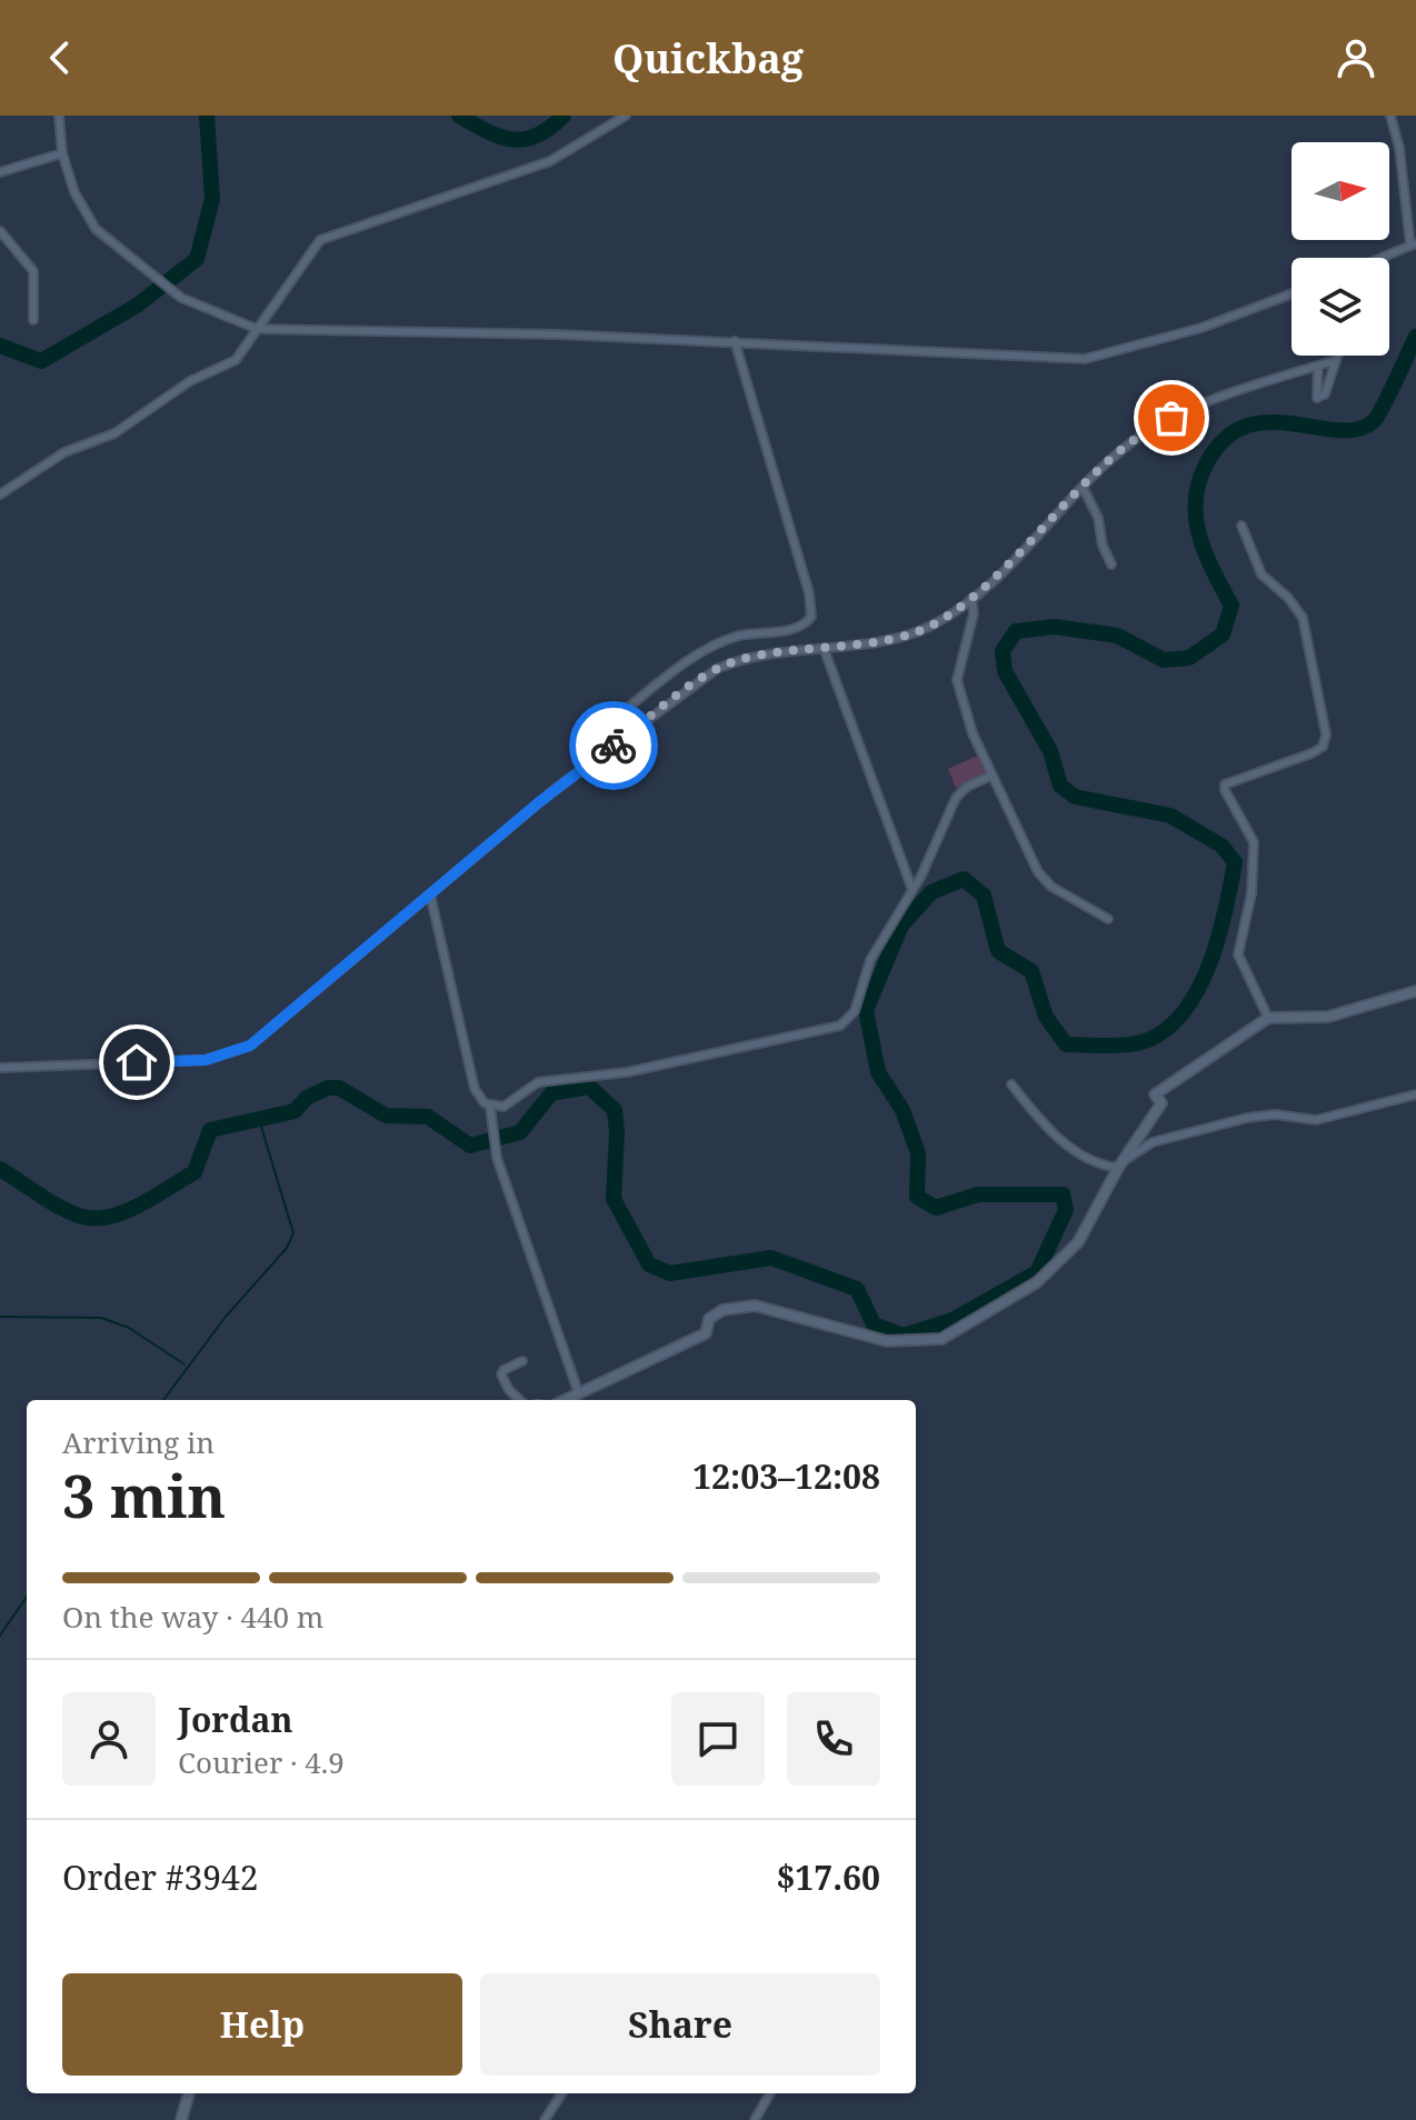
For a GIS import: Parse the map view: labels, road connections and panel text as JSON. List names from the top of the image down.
{
  "north": "right",
  "page": {
    "header": "Quickbag",
    "heading": ["3 min", "Arriving in", "12:03–12:08"],
    "panel": [
      "Jordan",
      "Courier · 4.9",
      "Order #3942",
      "$17.60"
    ],
    "bar": "On the way · 440 m",
    "buttons": ["Help", "Share"]
  }
}
